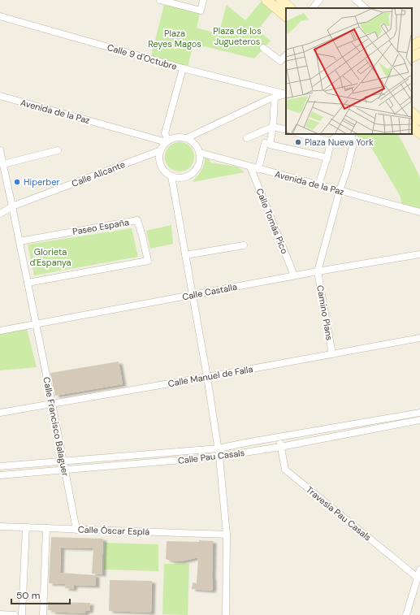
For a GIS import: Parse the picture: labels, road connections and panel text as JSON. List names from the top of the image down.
{
  "streets": {
    "street": [
      "Calle 9 d'Octubre",
      "Avenida de la Paz",
      "Calle Alicante",
      "Calle Tomás Pico",
      "Paseo España",
      "Calle Castalla",
      "Camino Plans",
      "Calle Manuel de Falla",
      "Calle Francisco Balaguer",
      "Calle Pau Casals",
      "Travesía Pau Casals",
      "Calle Óscar Esplá"
    ]
  },
  "crossings": [
    ["Avenida de la Paz", "Calle Alicante"],
    ["Avenida de la Paz", "Calle Tomás Pico"],
    ["Calle Alicante", "Calle Francisco Balaguer"],
    ["Calle Tomás Pico", "Calle Castalla"],
    ["Paseo España", "Calle Francisco Balaguer"],
    ["Calle Castalla", "Camino Plans"],
    ["Calle Castalla", "Calle Francisco Balaguer"],
    ["Camino Plans", "Calle Manuel de Falla"],
    ["Calle Manuel de Falla", "Calle Francisco Balaguer"],
    ["Calle Francisco Balaguer", "Calle Pau Casals"],
    ["Calle Francisco Balaguer", "Calle Óscar Esplá"],
    ["Calle Pau Casals", "Travesía Pau Casals"]
  ],
  "parks": ["Plaza de los Jugueteros", "Plaza Reyes Magos", "Glorieta d'Espanya"],
  "places": ["Plaza Nueva York", "Hiperber"],
  "scale_bar": "50 m"
}
